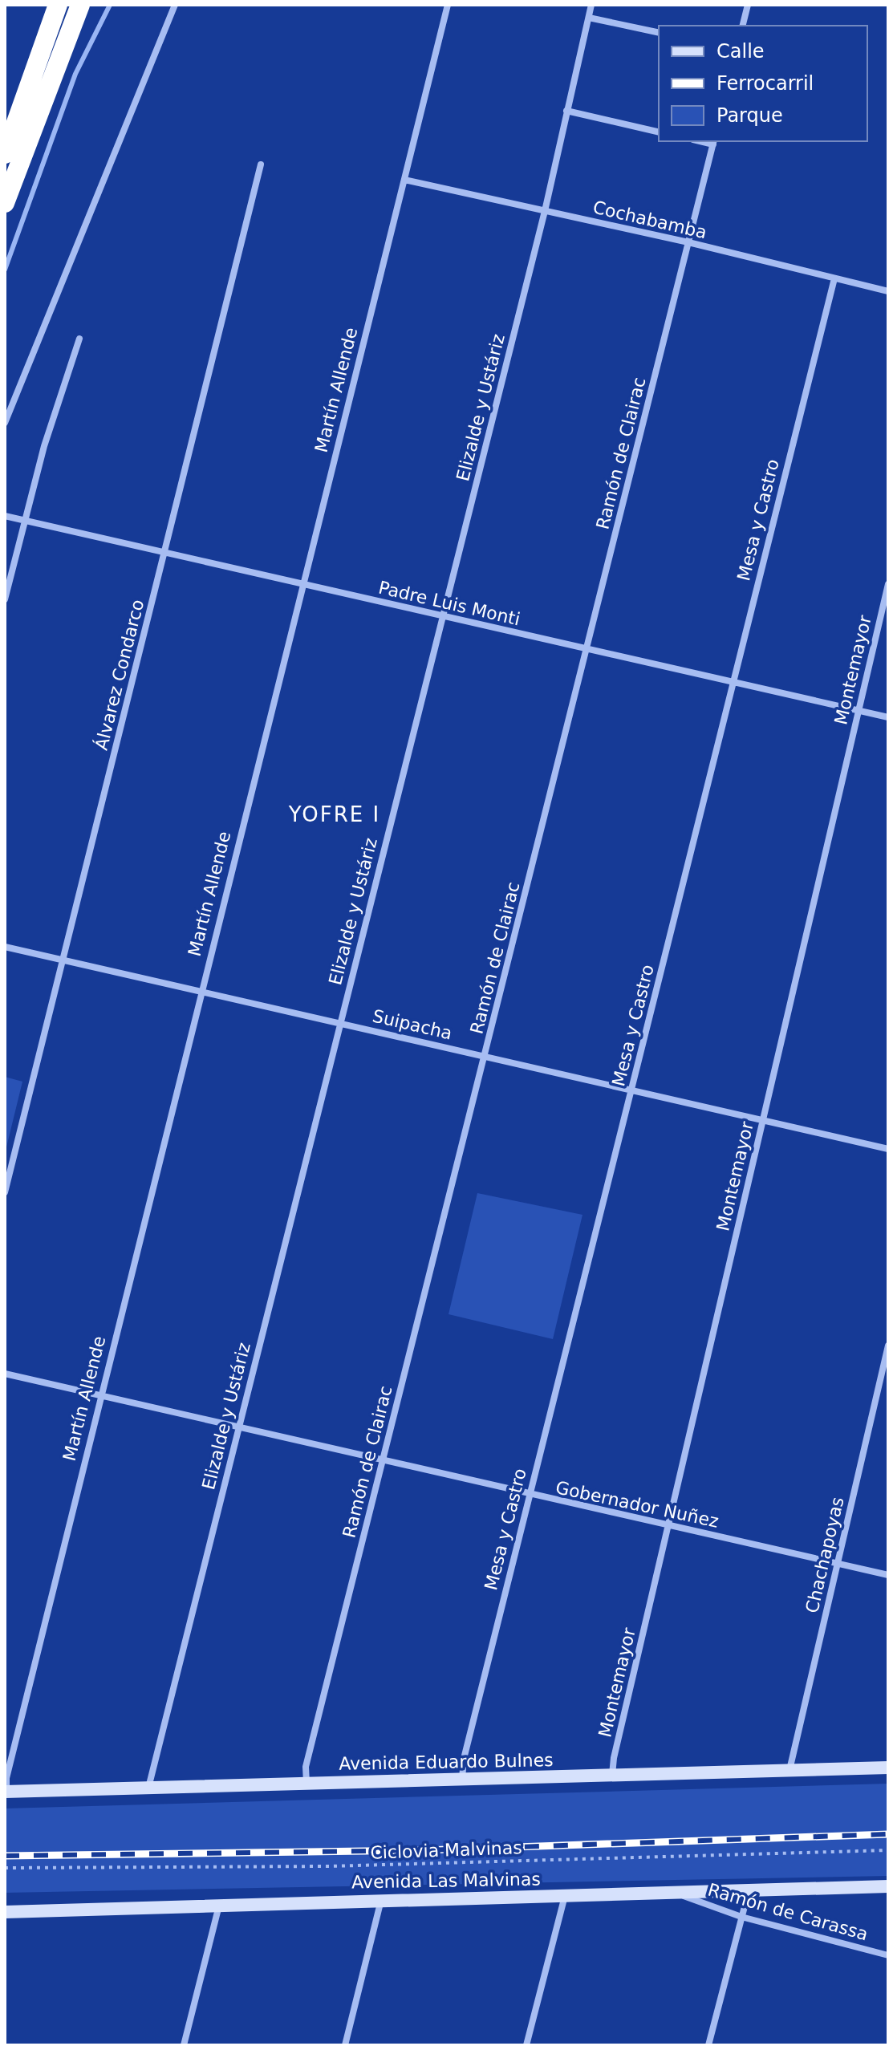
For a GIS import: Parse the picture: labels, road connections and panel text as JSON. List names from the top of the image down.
{
  "streets": {
    "main road": ["Avenida Eduardo Bulnes", "Avenida Las Malvinas"],
    "street": [
      "Cochabamba",
      "Martín Allende",
      "Elizalde y Ustáriz",
      "Ramón de Clairac",
      "Mesa y Castro",
      "Padre Luis Monti",
      "Montemayor",
      "Álvarez Condarco",
      "Suipacha",
      "Gobernador Nuñez",
      "Chachapoyas",
      "Ramón de Carassa"
    ],
    "path": ["Ciclovia Malvinas"]
  },
  "crossings": [
    ["Cochabamba", "Martín Allende"],
    ["Cochabamba", "Elizalde y Ustáriz"],
    ["Cochabamba", "Ramón de Clairac"],
    ["Cochabamba", "Mesa y Castro"],
    ["Martín Allende", "Padre Luis Monti"],
    ["Martín Allende", "Suipacha"],
    ["Martín Allende", "Gobernador Nuñez"],
    ["Martín Allende", "Avenida Eduardo Bulnes"],
    ["Elizalde y Ustáriz", "Padre Luis Monti"],
    ["Elizalde y Ustáriz", "Suipacha"],
    ["Elizalde y Ustáriz", "Gobernador Nuñez"],
    ["Elizalde y Ustáriz", "Avenida Eduardo Bulnes"],
    ["Ramón de Clairac", "Padre Luis Monti"],
    ["Ramón de Clairac", "Suipacha"],
    ["Ramón de Clairac", "Gobernador Nuñez"],
    ["Ramón de Clairac", "Avenida Eduardo Bulnes"],
    ["Mesa y Castro", "Padre Luis Monti"],
    ["Mesa y Castro", "Suipacha"],
    ["Mesa y Castro", "Gobernador Nuñez"],
    ["Mesa y Castro", "Avenida Eduardo Bulnes"],
    ["Padre Luis Monti", "Montemayor"],
    ["Padre Luis Monti", "Álvarez Condarco"],
    ["Montemayor", "Suipacha"],
    ["Montemayor", "Gobernador Nuñez"],
    ["Montemayor", "Avenida Eduardo Bulnes"],
    ["Álvarez Condarco", "Suipacha"],
    ["Gobernador Nuñez", "Chachapoyas"],
    ["Chachapoyas", "Avenida Eduardo Bulnes"],
    ["Avenida Las Malvinas", "Ramón de Carassa"]
  ],
  "districts": ["YOFRE I"],
  "legend": ["Calle", "Ferrocarril", "Parque"]
}
